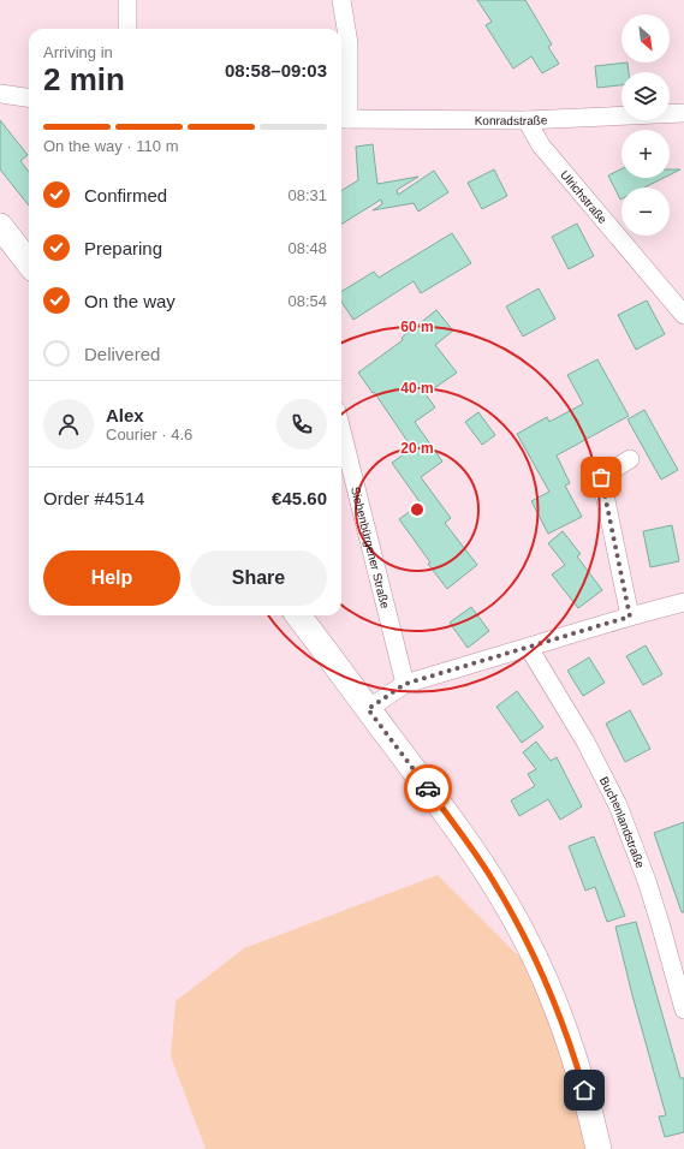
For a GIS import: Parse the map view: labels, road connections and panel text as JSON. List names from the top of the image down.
{
  "streets": {
    "street": [
      "Konradstraße",
      "Ulrichstraße",
      "Siebenbürgener Straße",
      "Buchenlandstraße"
    ]
  },
  "crossings": [
    ["Konradstraße", "Ulrichstraße"]
  ],
  "north": "bottom right",
  "page": {
    "map_buttons": ["+", "−"],
    "heading": ["2 min", "Arriving in", "08:58–09:03"],
    "panel": [
      "Alex",
      "Courier · 4.6",
      "Order #4514",
      "€45.60"
    ],
    "bar": "On the way · 110 m",
    "list": [
      ["Confirmed", "08:31"],
      ["Preparing", "08:48"],
      ["On the way", "08:54"],
      "Delivered"
    ],
    "buttons": ["Help", "Share"]
  },
  "rings": ["60 m", "40 m", "20 m"]
}
